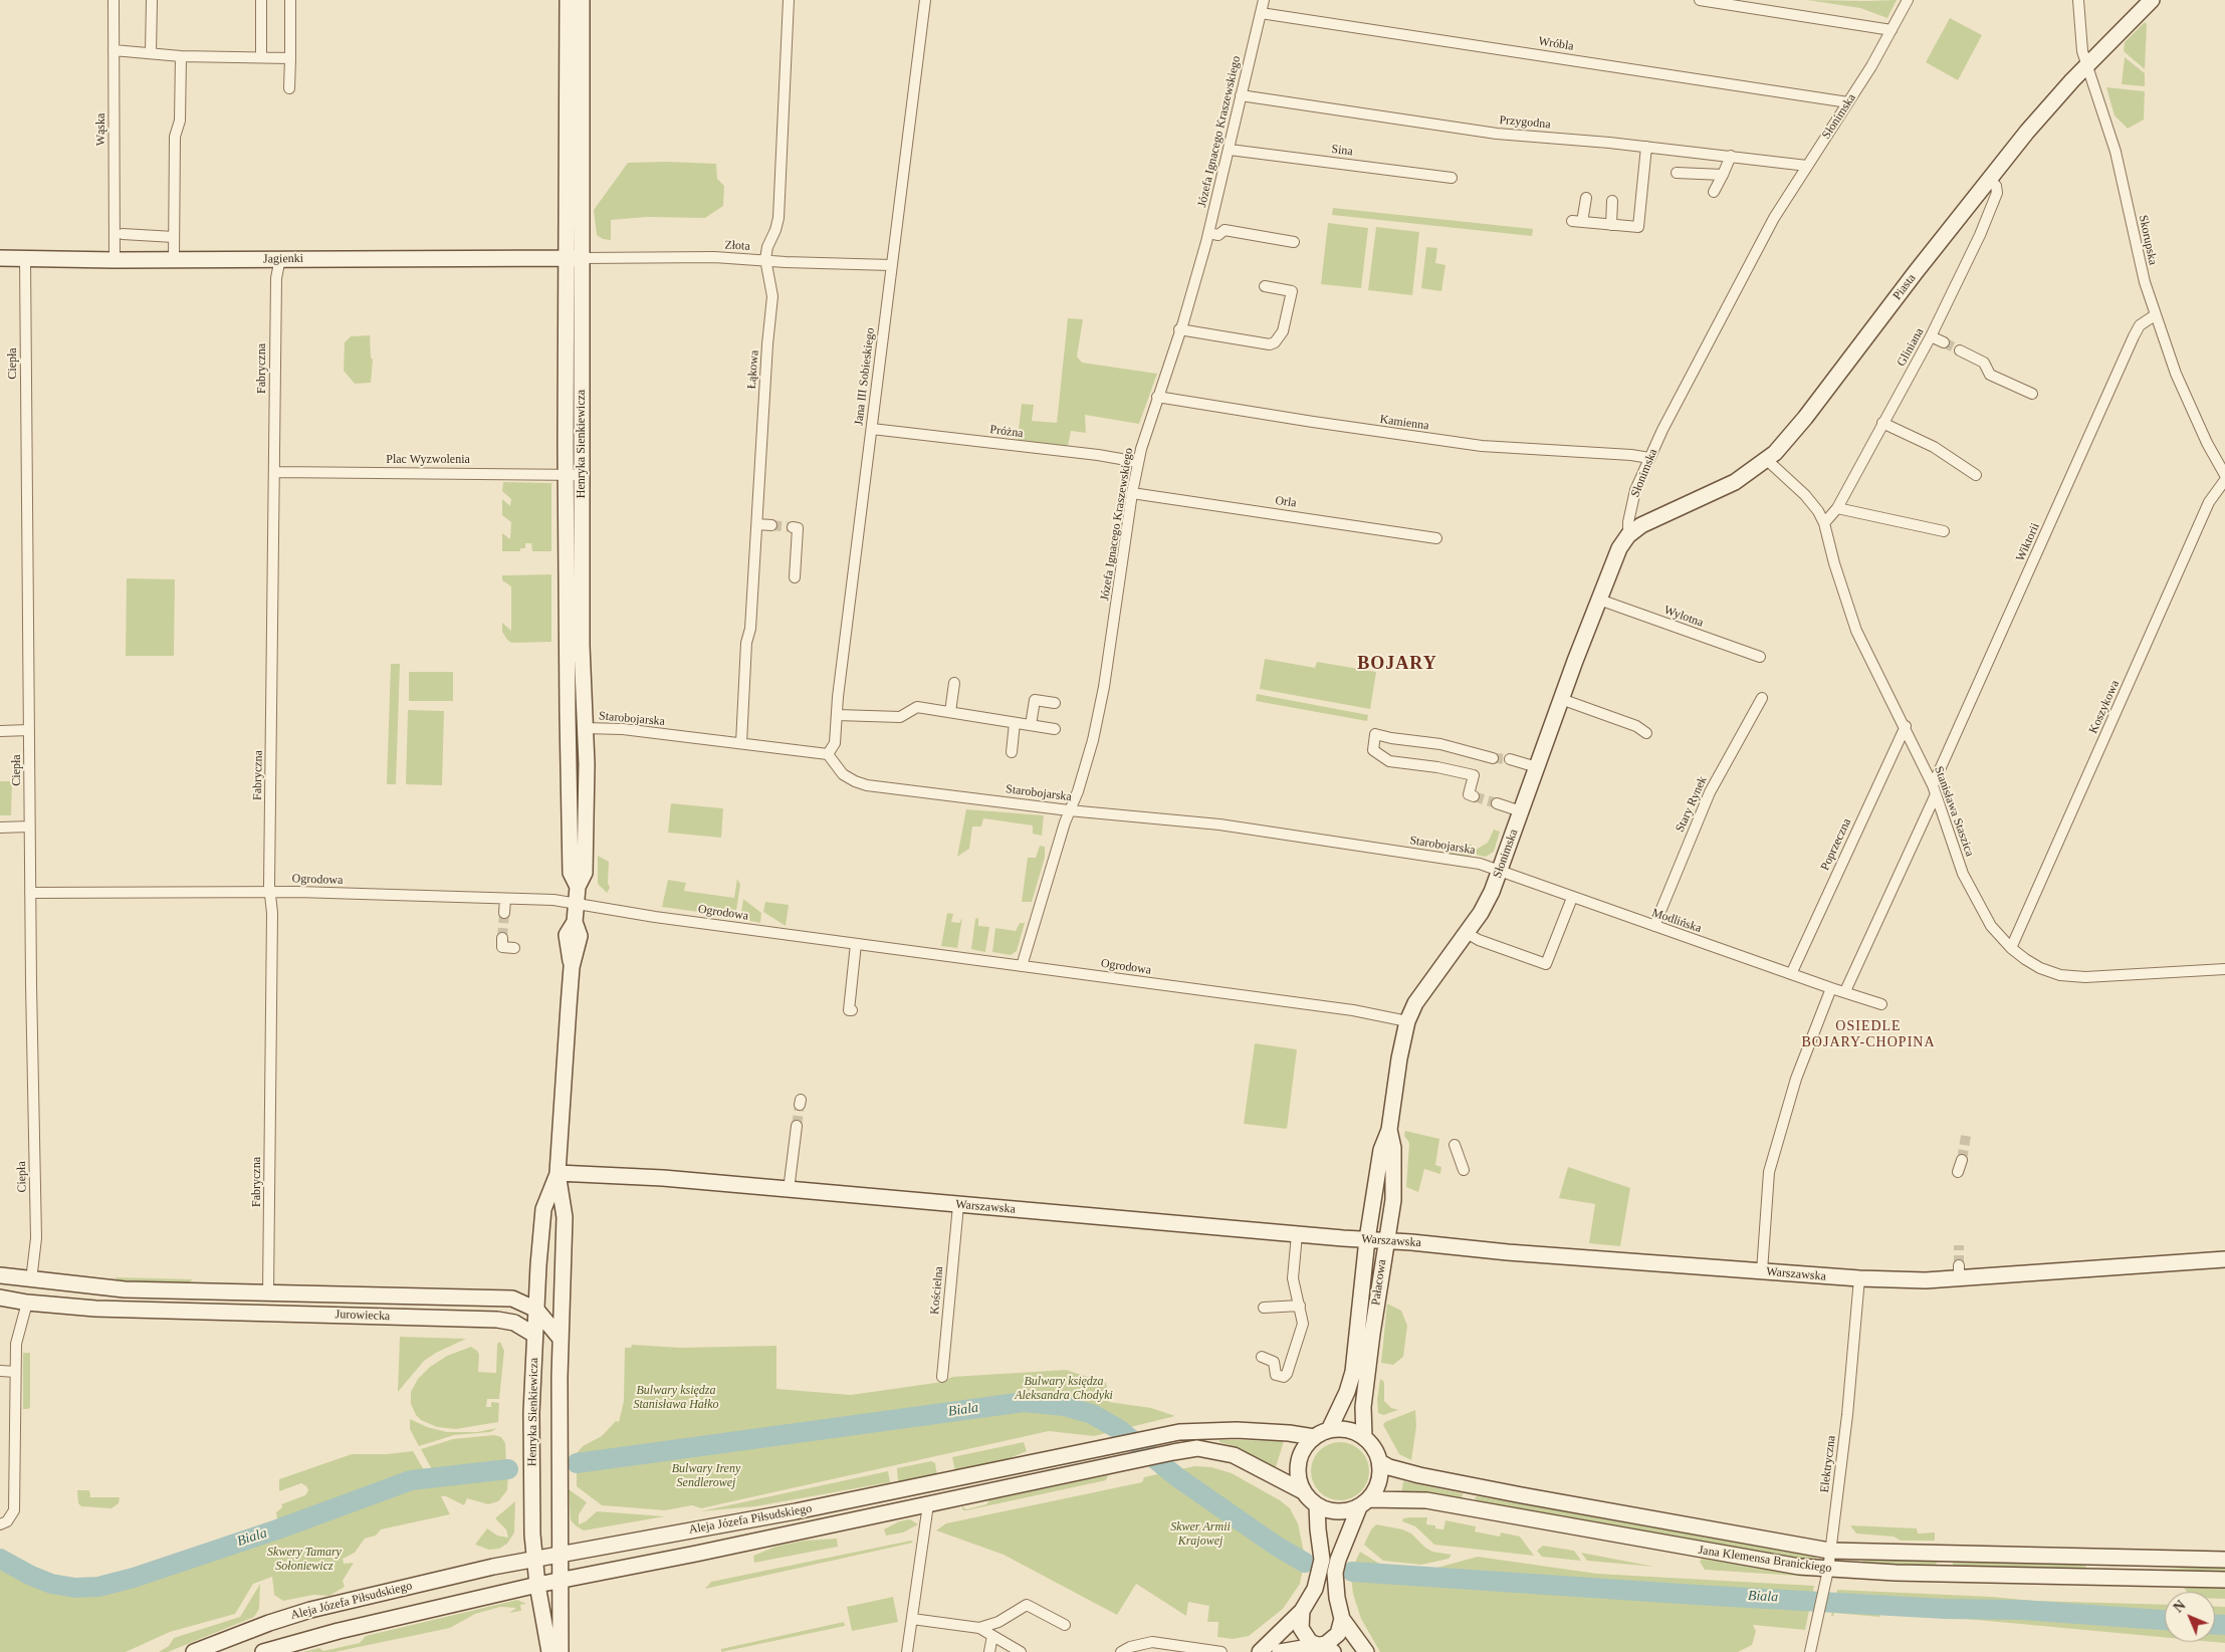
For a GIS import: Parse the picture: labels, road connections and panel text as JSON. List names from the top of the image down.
{
  "streets": {
    "main road": [
      "Słonimska",
      "Jagienki",
      "Piasta",
      "Henryka Sienkiewicza",
      "Warszawska",
      "Pałacowa",
      "Jurowiecka",
      "Aleja Józefa Piłsudskiego",
      "Jana Klemensa Branickiego"
    ],
    "street": [
      "Wróbla",
      "Przygodna",
      "Wąska",
      "Józefa Ignacego Kraszewskiego",
      "Sina",
      "Skorupska",
      "Złota",
      "Gliniana",
      "Ciepła",
      "Fabryczna",
      "Łąkowa",
      "Jana III Sobieskiego",
      "Kamienna",
      "Próżna",
      "Plac Wyzwolenia",
      "Orla",
      "Wiktorii",
      "Wylotna",
      "Koszykowa",
      "Starobojarska",
      "Stary Rynek",
      "Stanisława Staszica",
      "Poprzeczna",
      "Ogrodowa",
      "Modlińska",
      "Kościelna",
      "Elektryczna"
    ]
  },
  "crossings": [
    ["Wróbla", "Słonimska"],
    ["Wróbla", "Józefa Ignacego Kraszewskiego"],
    ["Słonimska", "Przygodna"],
    ["Słonimska", "Piasta"],
    ["Słonimska", "Kamienna"],
    ["Słonimska", "Wylotna"],
    ["Słonimska", "Starobojarska"],
    ["Słonimska", "Ogrodowa"],
    ["Słonimska", "Modlińska"],
    ["Słonimska", "Pałacowa"],
    ["Przygodna", "Józefa Ignacego Kraszewskiego"],
    ["Wąska", "Jagienki"],
    ["Józefa Ignacego Kraszewskiego", "Sina"],
    ["Józefa Ignacego Kraszewskiego", "Kamienna"],
    ["Józefa Ignacego Kraszewskiego", "Próżna"],
    ["Józefa Ignacego Kraszewskiego", "Orla"],
    ["Józefa Ignacego Kraszewskiego", "Starobojarska"],
    ["Józefa Ignacego Kraszewskiego", "Ogrodowa"],
    ["Skorupska", "Piasta"],
    ["Skorupska", "Wiktorii"],
    ["Złota", "Jagienki"],
    ["Złota", "Łąkowa"],
    ["Złota", "Jana III Sobieskiego"],
    ["Złota", "Henryka Sienkiewicza"],
    ["Jagienki", "Ciepła"],
    ["Jagienki", "Fabryczna"],
    ["Jagienki", "Henryka Sienkiewicza"],
    ["Piasta", "Gliniana"],
    ["Piasta", "Stanisława Staszica"],
    ["Gliniana", "Stanisława Staszica"],
    ["Ciepła", "Ogrodowa"],
    ["Ciepła", "Jurowiecka"],
    ["Fabryczna", "Plac Wyzwolenia"],
    ["Fabryczna", "Ogrodowa"],
    ["Fabryczna", "Jurowiecka"],
    ["Łąkowa", "Starobojarska"],
    ["Jana III Sobieskiego", "Próżna"],
    ["Jana III Sobieskiego", "Starobojarska"],
    ["Henryka Sienkiewicza", "Plac Wyzwolenia"],
    ["Henryka Sienkiewicza", "Starobojarska"],
    ["Henryka Sienkiewicza", "Ogrodowa"],
    ["Henryka Sienkiewicza", "Warszawska"],
    ["Henryka Sienkiewicza", "Jurowiecka"],
    ["Henryka Sienkiewicza", "Aleja Józefa Piłsudskiego"],
    ["Wiktorii", "Stanisława Staszica"],
    ["Koszykowa", "Stanisława Staszica"],
    ["Starobojarska", "Modlińska"],
    ["Stary Rynek", "Modlińska"],
    ["Stanisława Staszica", "Poprzeczna"],
    ["Poprzeczna", "Modlińska"],
    ["Ogrodowa", "Pałacowa"],
    ["Warszawska", "Pałacowa"],
    ["Warszawska", "Kościelna"],
    ["Warszawska", "Elektryczna"],
    ["Pałacowa", "Aleja Józefa Piłsudskiego"],
    ["Pałacowa", "Jana Klemensa Branickiego"],
    ["Elektryczna", "Jana Klemensa Branickiego"],
    ["Aleja Józefa Piłsudskiego", "Jana Klemensa Branickiego"]
  ],
  "districts": ["BOJARY", "OSIEDLE BOJARY-CHOPINA"],
  "water": ["Biala"],
  "parks": [
    "Bulwary księdza Aleksandra Chodyki",
    "Bulwary księdza Stanisława Hałko",
    "Bulwary Ireny Sendlerowej",
    "Skwer Armii Krajowej",
    "Skwery Tamary Sołoniewicz"
  ],
  "north": "top left"
}
